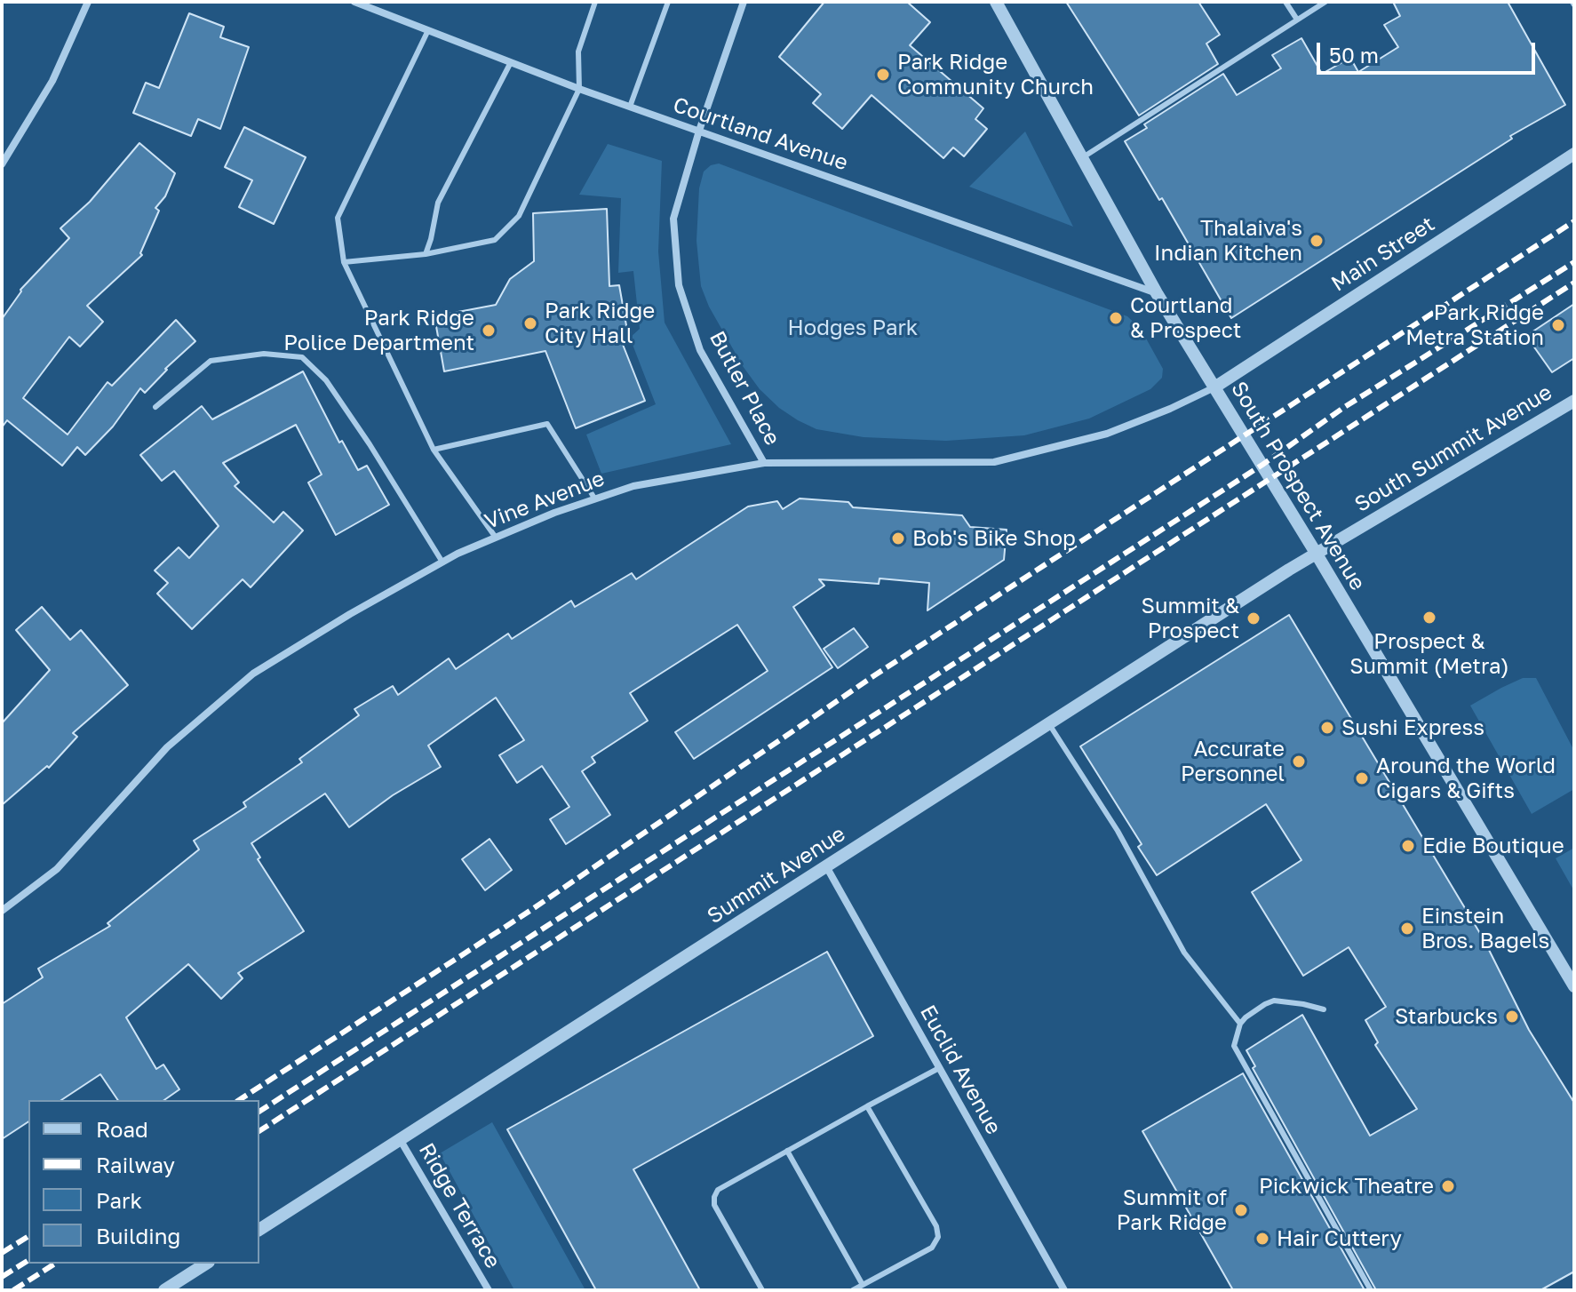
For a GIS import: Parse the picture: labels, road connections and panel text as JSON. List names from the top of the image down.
{
  "streets": {
    "street": [
      "Courtland Avenue",
      "Main Street",
      "Butler Place",
      "South Summit Avenue",
      "South Prospect Avenue",
      "Vine Avenue",
      "Summit Avenue",
      "Euclid Avenue",
      "Ridge Terrace"
    ]
  },
  "crossings": [
    ["Courtland Avenue", "Butler Place"],
    ["Courtland Avenue", "South Prospect Avenue"],
    ["Main Street", "South Prospect Avenue"],
    ["Main Street", "Vine Avenue"],
    ["Butler Place", "Vine Avenue"],
    ["South Summit Avenue", "South Prospect Avenue"],
    ["South Summit Avenue", "Summit Avenue"],
    ["South Prospect Avenue", "Vine Avenue"],
    ["South Prospect Avenue", "Summit Avenue"],
    ["Summit Avenue", "Euclid Avenue"],
    ["Summit Avenue", "Ridge Terrace"]
  ],
  "parks": ["Hodges Park"],
  "places": [
    "Park Ridge Community Church",
    "Thalaiva's Indian Kitchen",
    "Courtland & Prospect",
    "Park Ridge City Hall",
    "Park Ridge Metra Station",
    "Park Ridge Police Department",
    "Bob's Bike Shop",
    "Prospect & Summit (Metra)",
    "Summit & Prospect",
    "Sushi Express",
    "Accurate Personnel",
    "Around the World Cigars & Gifts",
    "Edie Boutique",
    "Einstein Bros. Bagels",
    "Starbucks",
    "Pickwick Theatre",
    "Summit of Park Ridge",
    "Hair Cuttery"
  ],
  "legend": [
    "Road",
    "Railway",
    "Park",
    "Building"
  ],
  "scale_bar": "50 m"
}
